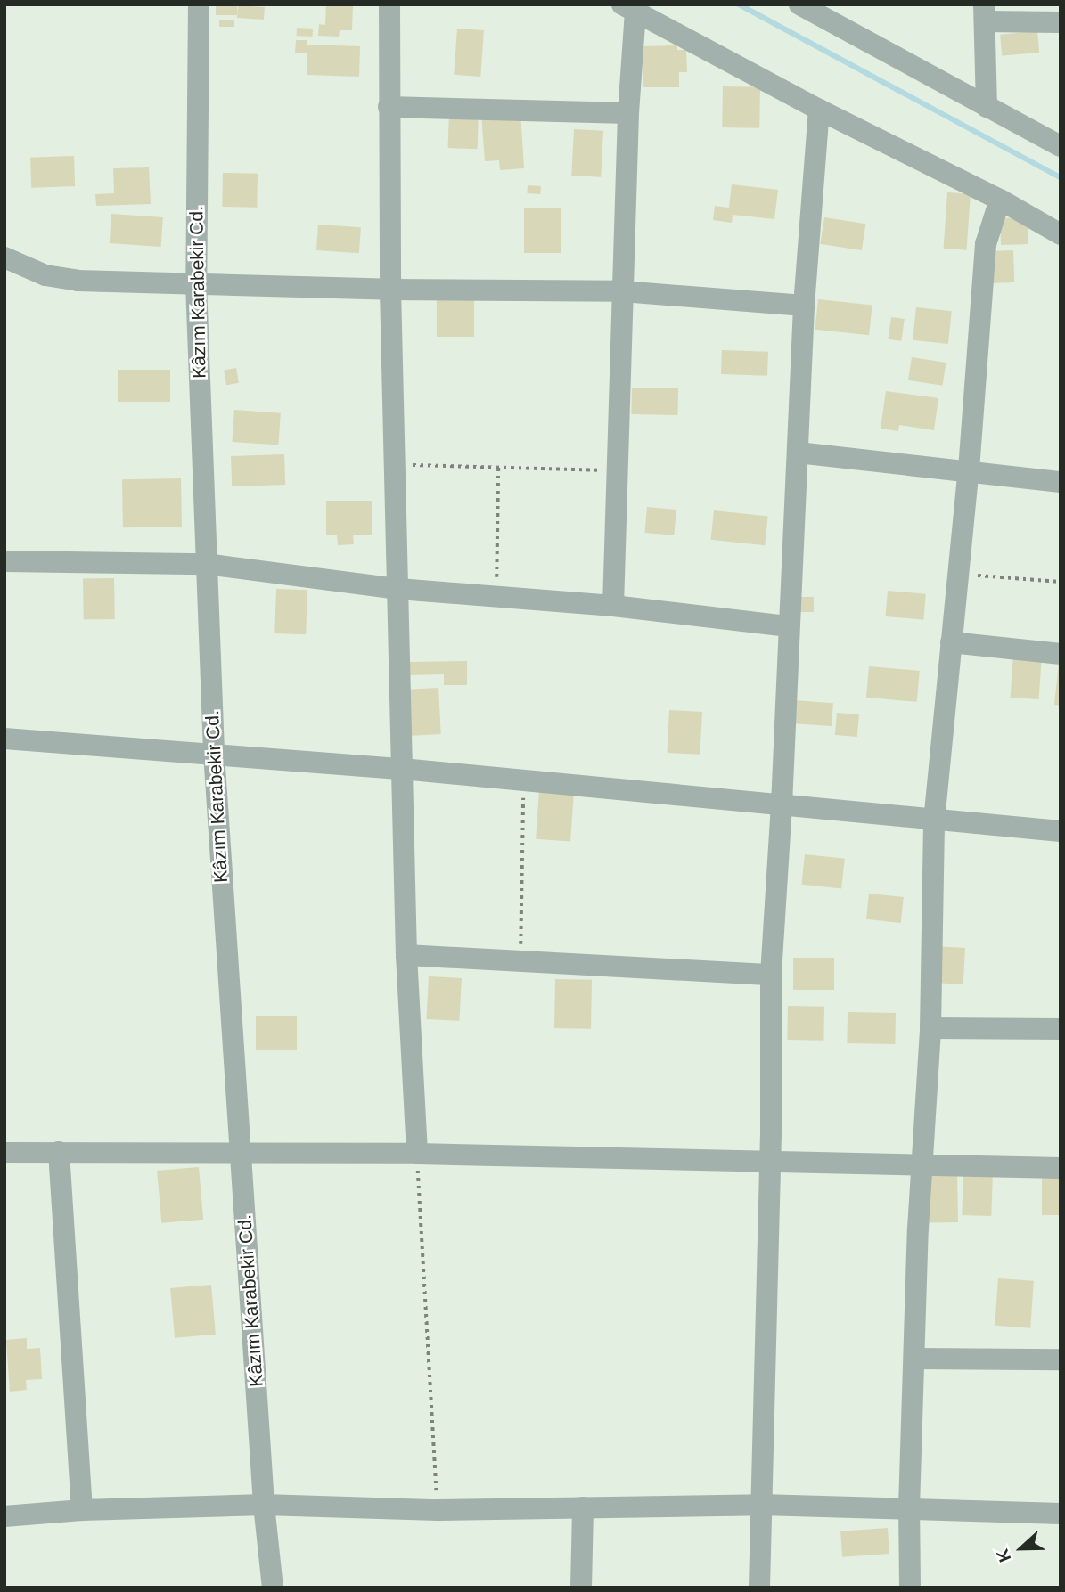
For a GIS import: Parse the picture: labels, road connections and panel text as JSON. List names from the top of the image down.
{
  "streets": {
    "street": ["Kâzım Karabekir Cd."]
  },
  "north": "left"
}
